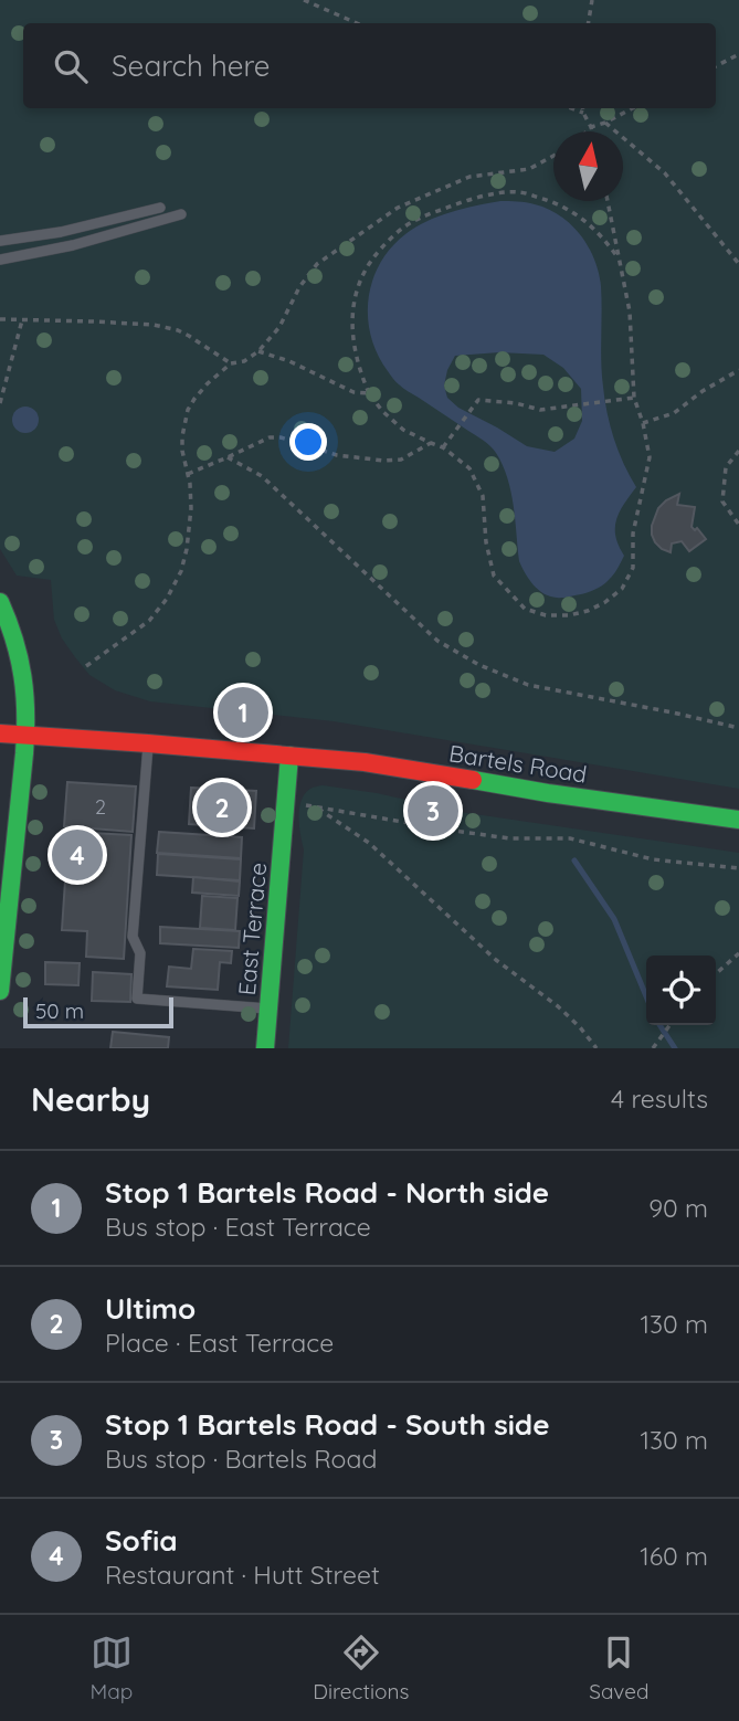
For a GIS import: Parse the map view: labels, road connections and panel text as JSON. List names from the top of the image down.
{
  "streets": {
    "main road": ["Bartels Road", "East Terrace"]
  },
  "crossings": [
    ["Bartels Road", "East Terrace"]
  ],
  "house_numbers": ["2"],
  "scale_bar": "50 m",
  "north": "top",
  "page": {
    "search": "Search here",
    "pins": [
      "1",
      "2",
      "3",
      "4"
    ],
    "scale": "50 m",
    "heading": ["Nearby", "4 results"],
    "list": [
      {
        "mark": "1",
        "name": "Stop 1 Bartels Road - North side",
        "note": "Bus stop · East Terrace",
        "value": "90 m"
      },
      {
        "mark": "2",
        "name": "Ultimo",
        "note": "Place · East Terrace",
        "value": "130 m"
      },
      {
        "mark": "3",
        "name": "Stop 1 Bartels Road - South side",
        "note": "Bus stop · Bartels Road",
        "value": "130 m"
      },
      {
        "mark": "4",
        "name": "Sofia",
        "note": "Restaurant · Hutt Street",
        "value": "160 m"
      }
    ],
    "nav": ["Map", "Directions", "Saved"]
  }
}
